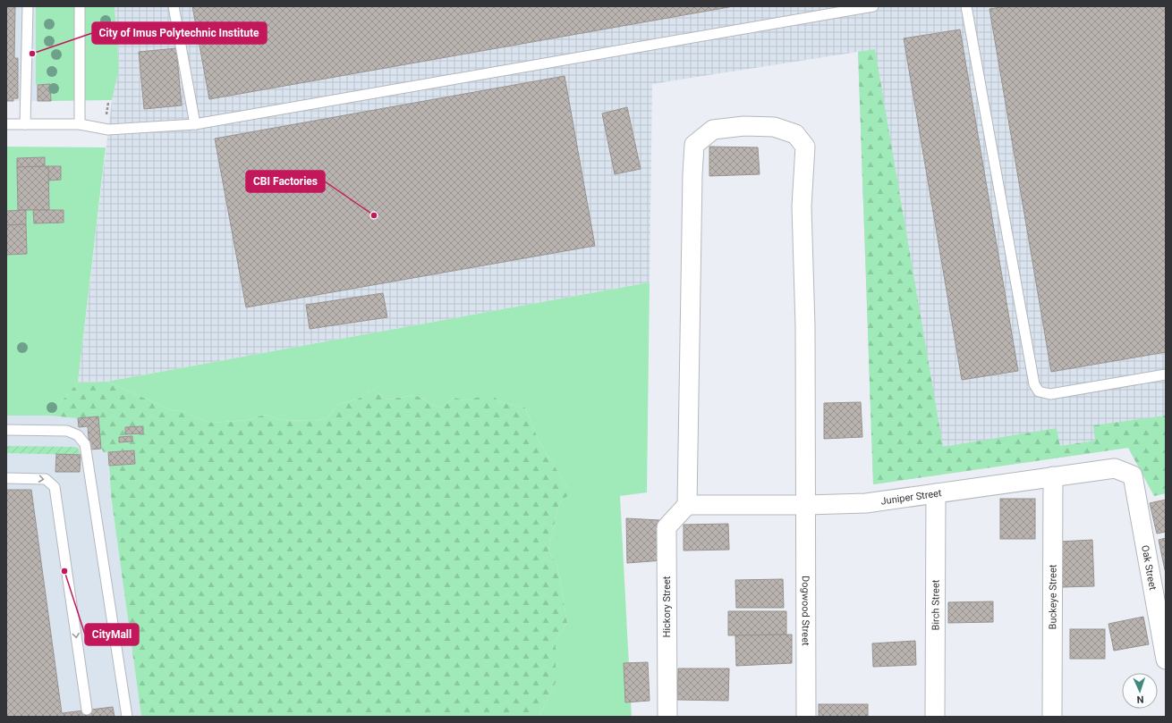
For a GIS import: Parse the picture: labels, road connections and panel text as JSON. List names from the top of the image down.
{
  "streets": {
    "street": [
      "Juniper Street",
      "Oak Street",
      "Buckeye Street",
      "Birch Street",
      "Hickory Street",
      "Dogwood Street"
    ]
  },
  "crossings": [
    ["Juniper Street", "Oak Street"],
    ["Juniper Street", "Buckeye Street"],
    ["Juniper Street", "Birch Street"],
    ["Juniper Street", "Hickory Street"],
    ["Juniper Street", "Dogwood Street"],
    ["Hickory Street", "Dogwood Street"]
  ],
  "places": ["City of Imus Polytechnic Institute", "CBI Factories", "CityMall"],
  "north": "bottom"
}
